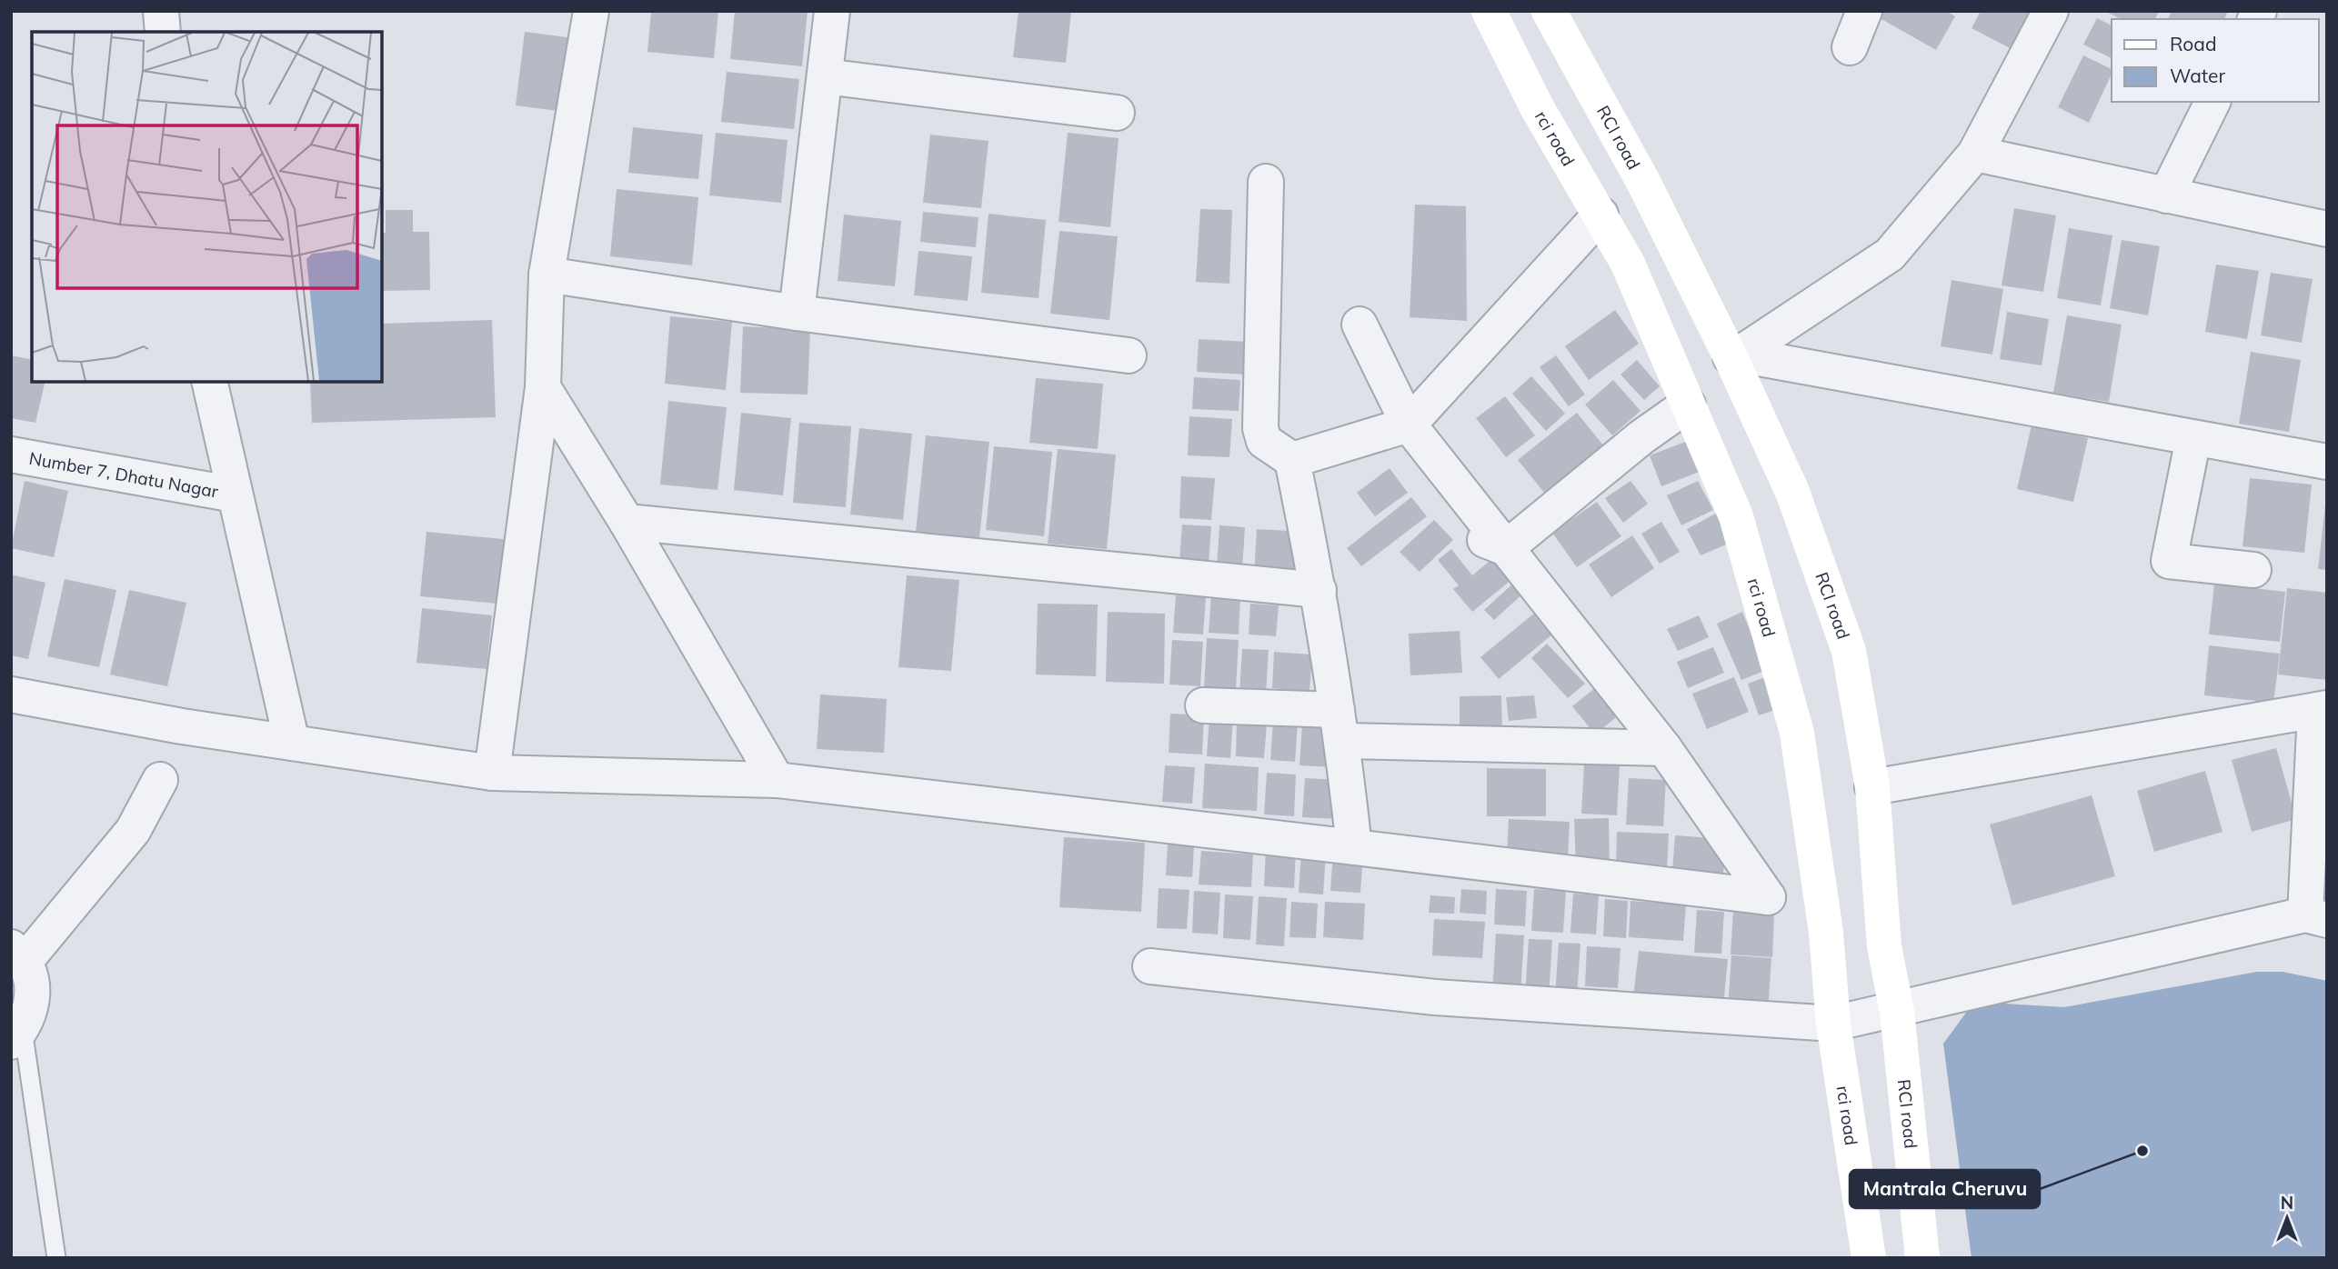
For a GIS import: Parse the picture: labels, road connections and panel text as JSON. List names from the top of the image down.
{
  "streets": {
    "main road": ["RCI road", "rci road"],
    "street": ["Number 7, Dhatu Nagar"]
  },
  "places": ["Mantrala Cheruvu"],
  "legend": ["Road", "Water"],
  "north": "top"
}
